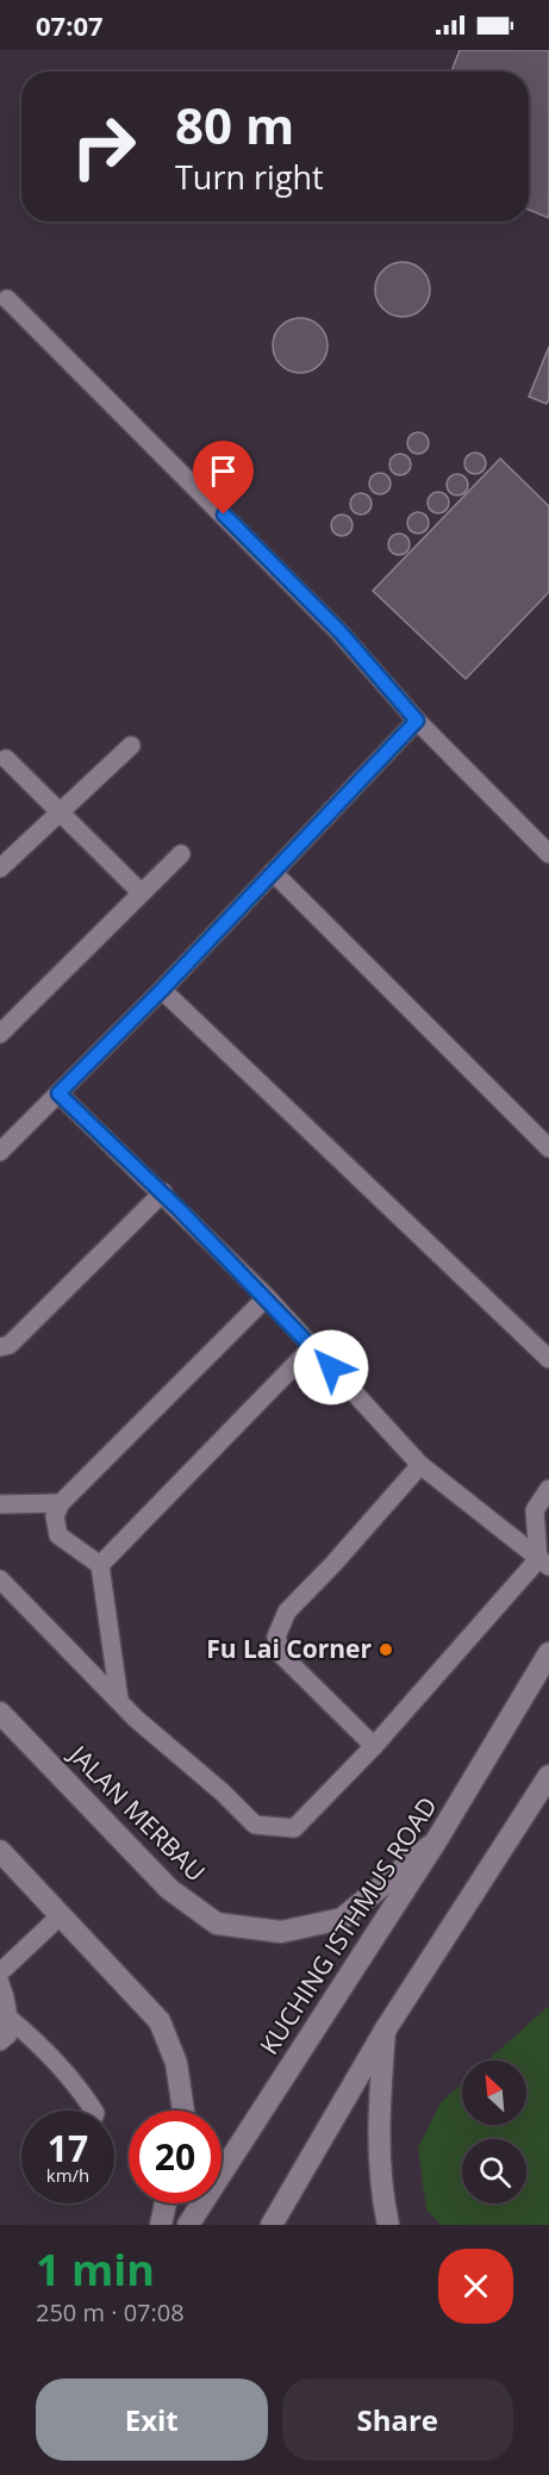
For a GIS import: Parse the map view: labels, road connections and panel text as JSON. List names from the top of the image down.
{
  "streets": {
    "main road": ["JALAN MERBAU", "KUCHING ISTHMUS ROAD"]
  },
  "crossings": [
    ["JALAN MERBAU", "KUCHING ISTHMUS ROAD"]
  ],
  "places": ["Fu Lai Corner"],
  "north": "top left",
  "page": {
    "status": "07:07",
    "turn": ["80 m", "Turn right"],
    "speed": "17 km/h",
    "limit": "20",
    "heading": ["1 min", "250 m · 07:08"],
    "buttons": ["Exit", "Share"]
  }
}
